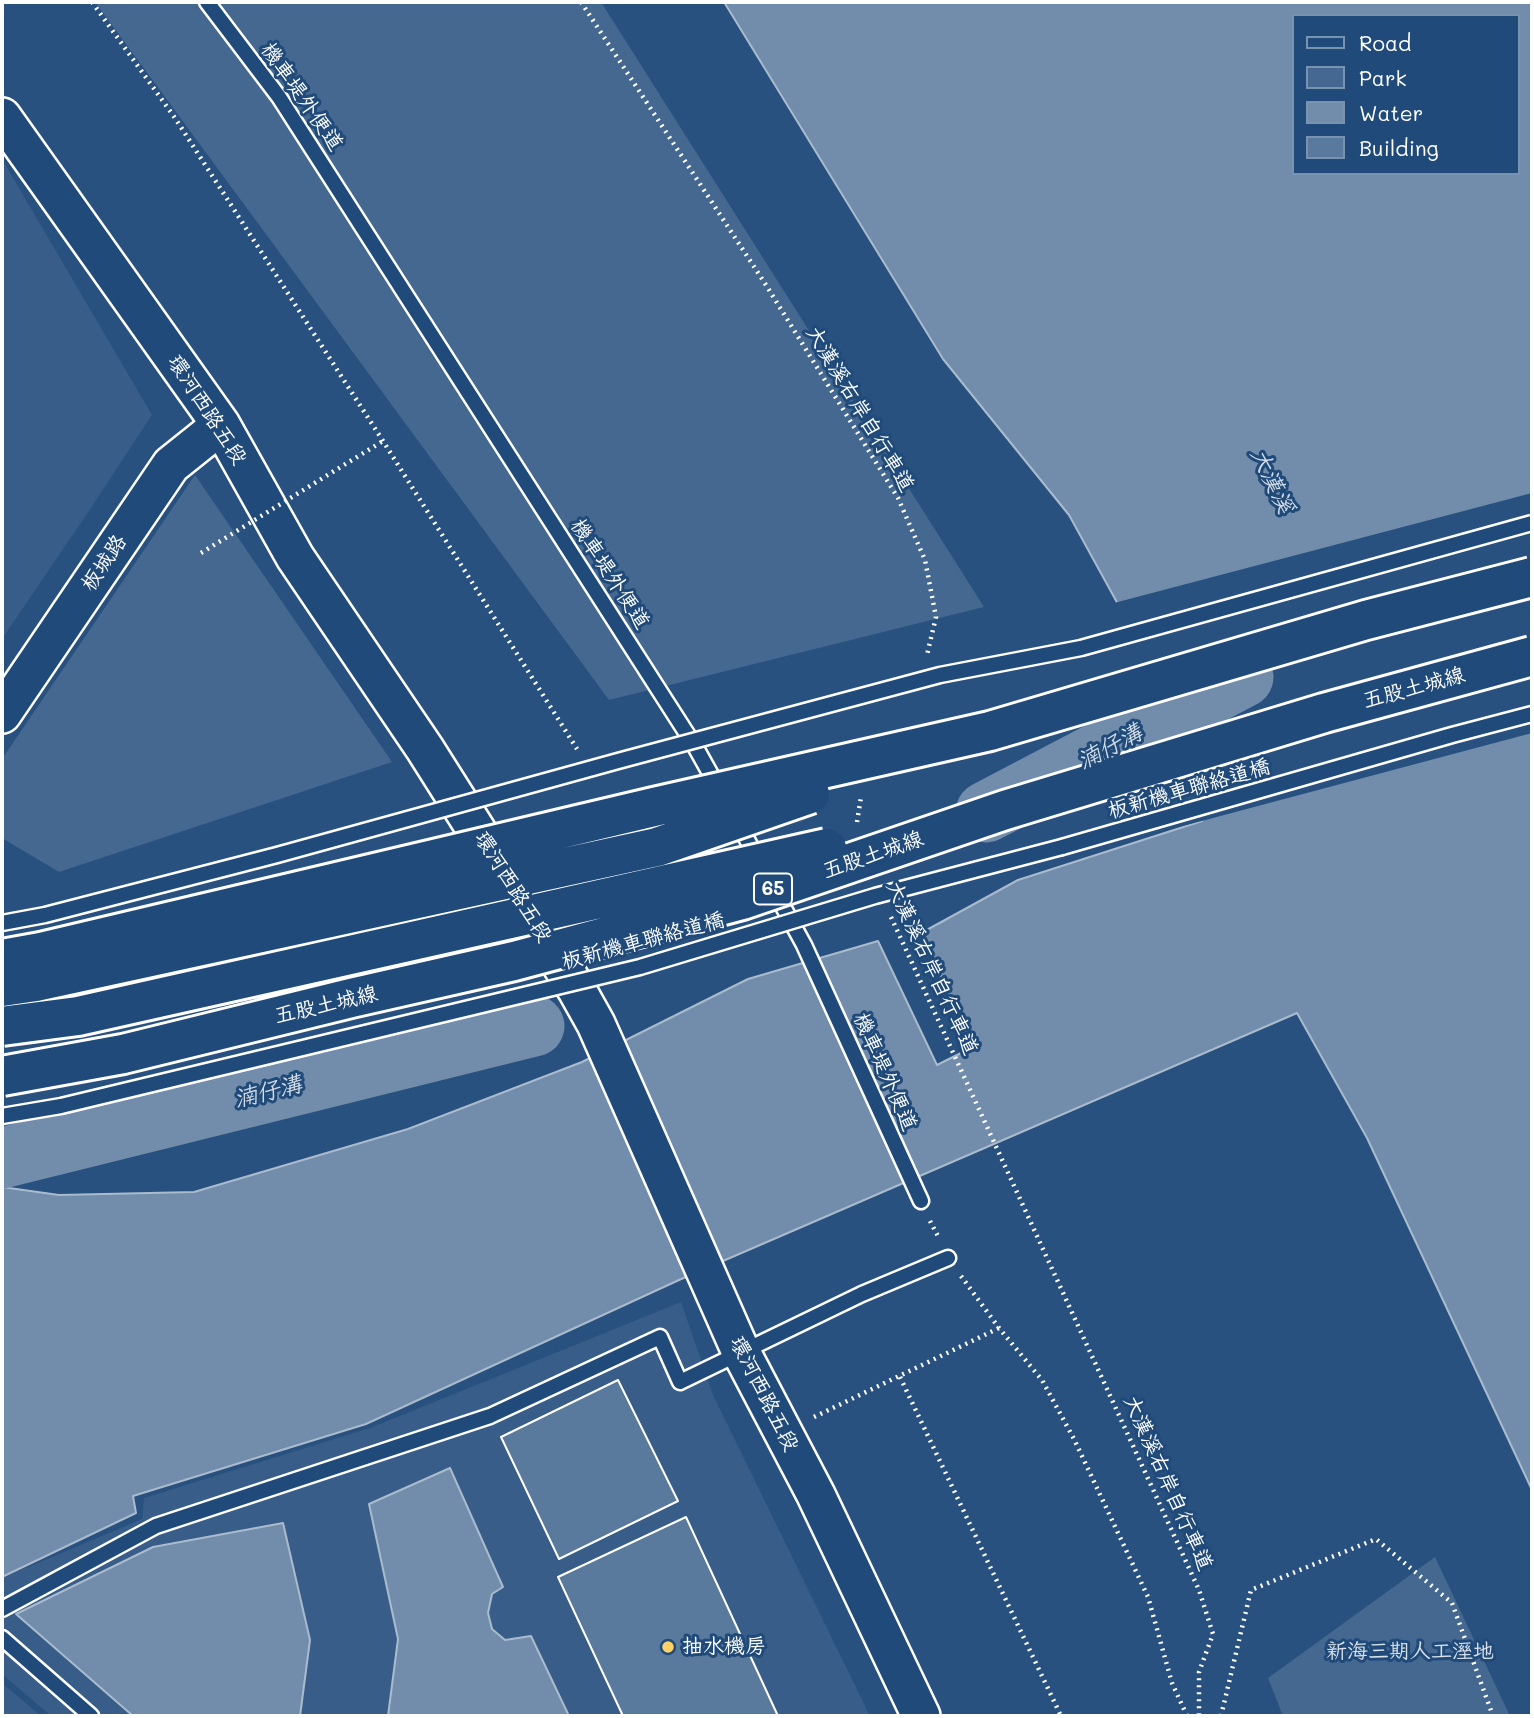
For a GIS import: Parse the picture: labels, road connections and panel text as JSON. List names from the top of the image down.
{
  "streets": {
    "highway": ["五股土城線", "65"],
    "street": ["環河西路五段", "板城路"],
    "lane": ["機車堤外便道", "板新機車聯絡道橋"],
    "path": ["大漢溪右岸自行車道"]
  },
  "crossings": [
    ["環河西路五段", "板城路"]
  ],
  "water": ["大漢溪", "湳仔溝"],
  "parks": ["新海三期人工溼地"],
  "places": ["抽水機房"],
  "legend": [
    "Road",
    "Park",
    "Water",
    "Building"
  ]
}
